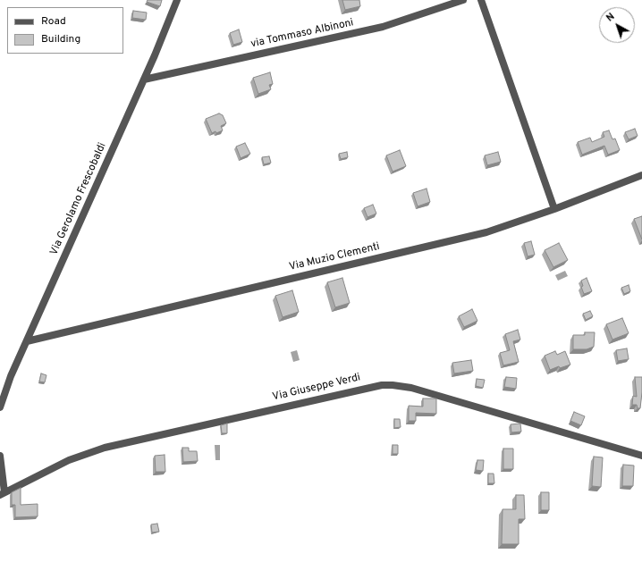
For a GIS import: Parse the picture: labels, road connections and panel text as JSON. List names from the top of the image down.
{
  "streets": {
    "street": [
      "via Tommaso Albinoni",
      "Via Gerolamo Frescobaldi",
      "Via Muzio Clementi",
      "Via Giuseppe Verdi"
    ]
  },
  "crossings": [
    ["via Tommaso Albinoni", "Via Gerolamo Frescobaldi"],
    ["Via Gerolamo Frescobaldi", "Via Muzio Clementi"]
  ],
  "legend": ["Road", "Building"],
  "north": "top left"
}
